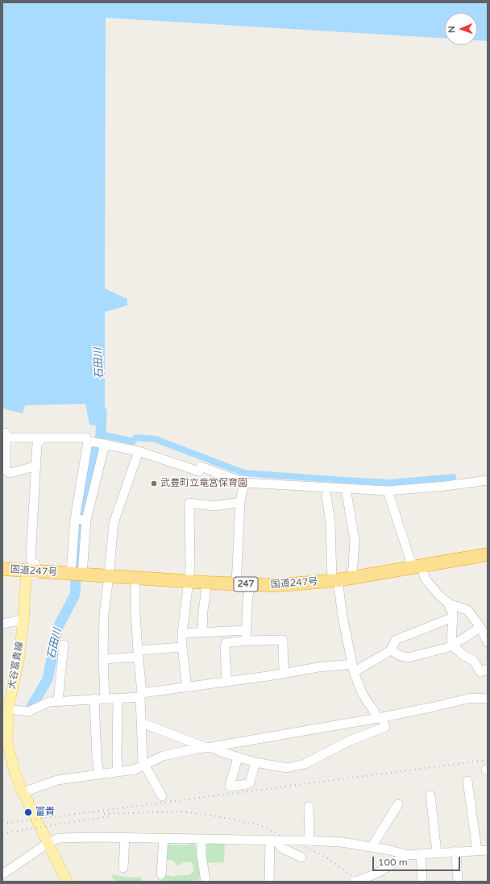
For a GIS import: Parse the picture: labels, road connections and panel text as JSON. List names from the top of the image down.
{
  "streets": {
    "highway": ["国道247号", "247"],
    "main road": ["大谷富貴線"]
  },
  "crossings": [
    ["国道247号", "大谷富貴線"]
  ],
  "water": ["石田川"],
  "places": ["武豊町立竜宮保育園", "富貴"],
  "scale_bar": "100 m",
  "north": "left"
}
